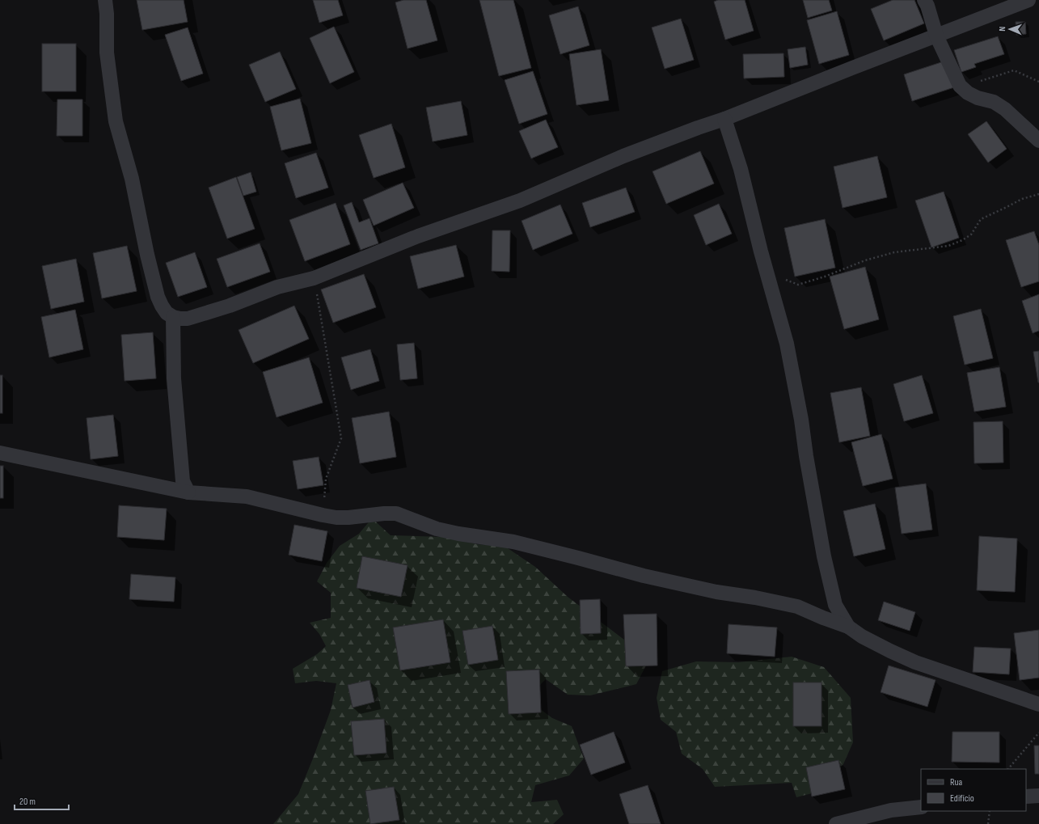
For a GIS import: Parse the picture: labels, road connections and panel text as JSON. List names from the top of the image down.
{
  "legend": ["Rua", "Edifício"],
  "scale_bar": "20 m",
  "north": "left"
}
